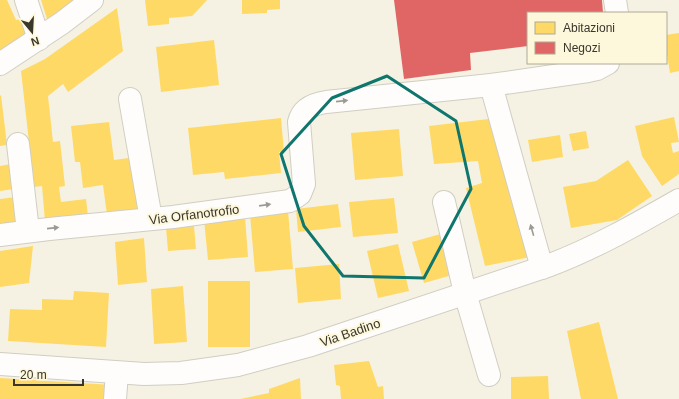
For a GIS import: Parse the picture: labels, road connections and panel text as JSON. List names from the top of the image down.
{
  "streets": {
    "street": ["Via Orfanotrofio", "Via Badino"]
  },
  "one_way": ["Via Orfanotrofio"],
  "legend": ["Abitazioni", "Negozi"],
  "scale_bar": "20 m",
  "north": "bottom"
}
